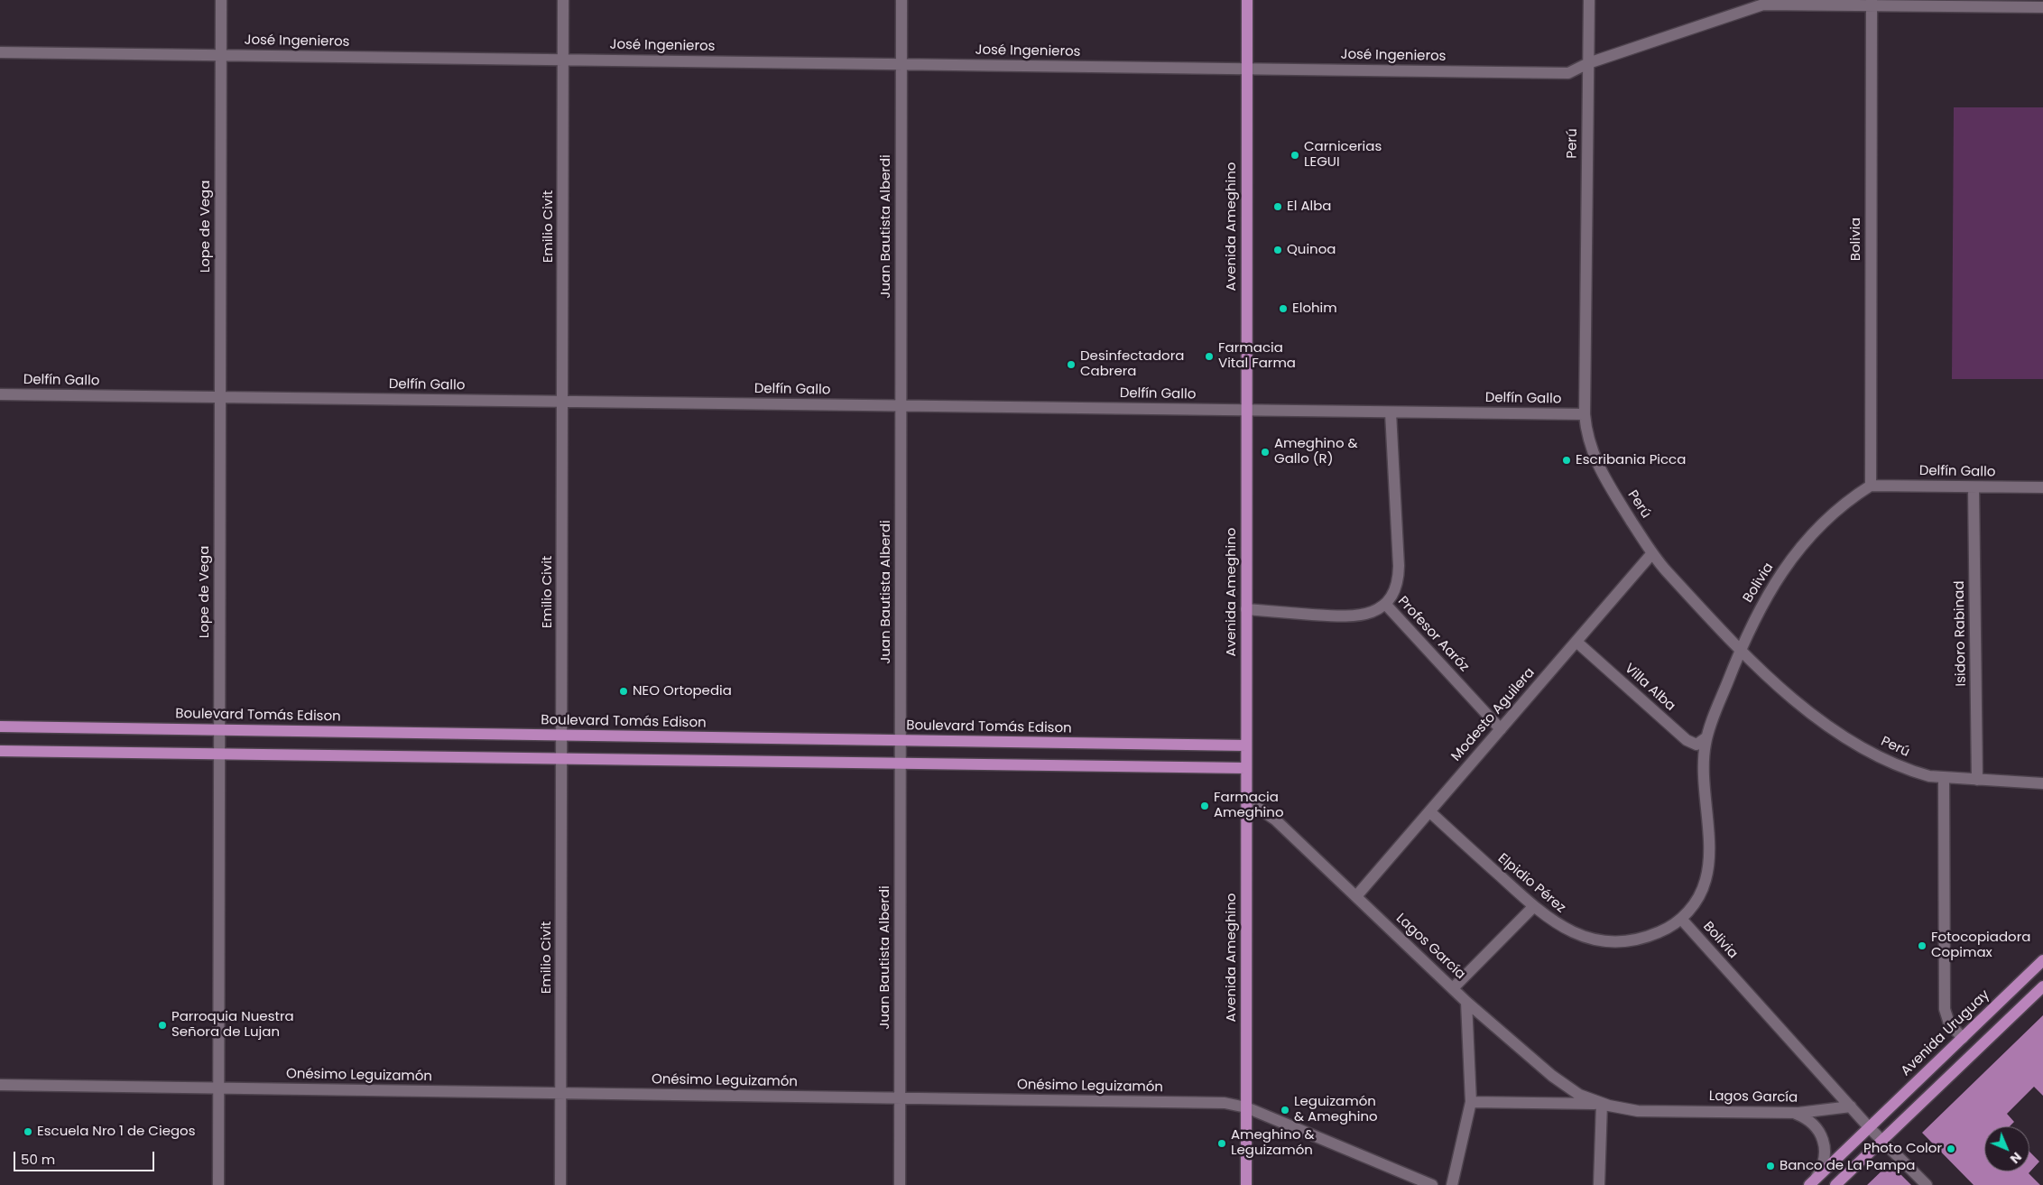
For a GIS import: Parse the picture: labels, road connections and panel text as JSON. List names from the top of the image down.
{
  "streets": {
    "main road": ["Avenida Ameghino", "Boulevard Tomás Edison", "Avenida Uruguay"],
    "street": [
      "José Ingenieros",
      "Perú",
      "Lope de Vega",
      "Emilio Civit",
      "Juan Bautista Alberdi",
      "Bolivia",
      "Delfín Gallo",
      "Isidoro Rabinad",
      "Profesor Aaróz",
      "Villa Alba",
      "Modesto Aguilera",
      "Elpidio Pérez",
      "Lagos García",
      "Onésimo Leguizamón"
    ]
  },
  "crossings": [
    ["José Ingenieros", "Perú"],
    ["José Ingenieros", "Lope de Vega"],
    ["José Ingenieros", "Emilio Civit"],
    ["José Ingenieros", "Juan Bautista Alberdi"],
    ["José Ingenieros", "Avenida Ameghino"],
    ["José Ingenieros", "Bolivia"],
    ["Perú", "Bolivia"],
    ["Perú", "Delfín Gallo"],
    ["Perú", "Isidoro Rabinad"],
    ["Perú", "Modesto Aguilera"],
    ["Lope de Vega", "Delfín Gallo"],
    ["Lope de Vega", "Boulevard Tomás Edison"],
    ["Lope de Vega", "Onésimo Leguizamón"],
    ["Emilio Civit", "Delfín Gallo"],
    ["Emilio Civit", "Boulevard Tomás Edison"],
    ["Emilio Civit", "Onésimo Leguizamón"],
    ["Juan Bautista Alberdi", "Delfín Gallo"],
    ["Juan Bautista Alberdi", "Boulevard Tomás Edison"],
    ["Juan Bautista Alberdi", "Onésimo Leguizamón"],
    ["Avenida Ameghino", "Delfín Gallo"],
    ["Avenida Ameghino", "Boulevard Tomás Edison"],
    ["Avenida Ameghino", "Lagos García"],
    ["Avenida Ameghino", "Onésimo Leguizamón"],
    ["Bolivia", "Delfín Gallo"],
    ["Bolivia", "Villa Alba"],
    ["Bolivia", "Elpidio Pérez"],
    ["Bolivia", "Lagos García"],
    ["Bolivia", "Avenida Uruguay"],
    ["Delfín Gallo", "Isidoro Rabinad"],
    ["Delfín Gallo", "Profesor Aaróz"],
    ["Profesor Aaróz", "Modesto Aguilera"],
    ["Villa Alba", "Modesto Aguilera"],
    ["Modesto Aguilera", "Elpidio Pérez"],
    ["Modesto Aguilera", "Lagos García"]
  ],
  "places": [
    "Carnicerias LEGUI",
    "El Alba",
    "Quinoa",
    "Elohim",
    "Farmacia Vital Farma",
    "Desinfectadora Cabrera",
    "Ameghino & Gallo (R)",
    "Escribania Picca",
    "NEO Ortopedia",
    "Farmacia Ameghino",
    "Fotocopiadora Copimax",
    "Parroquia Nuestra Señora de Lujan",
    "Leguizamón & Ameghino",
    "Escuela Nro 1 de Ciegos",
    "Ameghino & Leguizamón",
    "Photo Color",
    "Banco de La Pampa"
  ],
  "scale_bar": "50 m",
  "north": "bottom right"
}
